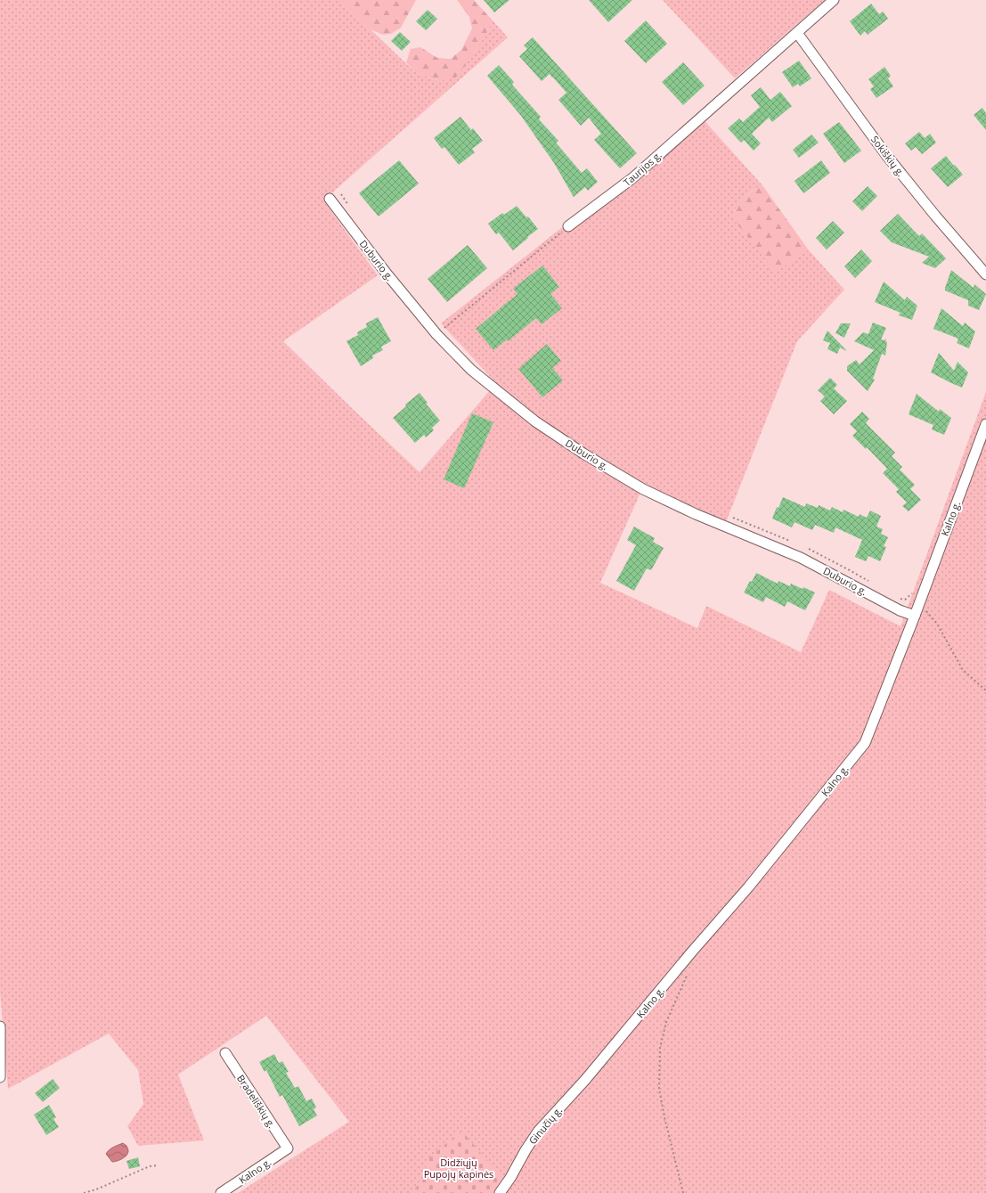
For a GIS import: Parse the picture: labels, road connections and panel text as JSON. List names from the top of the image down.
{
  "streets": {
    "street": [
      "Sokiškių g.",
      "Taurijos g.",
      "Duburio g.",
      "Kalno g.",
      "Bradeliškių g.",
      "Ginučių g."
    ]
  },
  "crossings": [
    ["Sokiškių g.", "Taurijos g."],
    ["Duburio g.", "Kalno g."],
    ["Kalno g.", "Bradeliškių g."],
    ["Kalno g.", "Ginučių g."]
  ],
  "parks": ["Didžiųjų Pupojų kapinės"]
}
